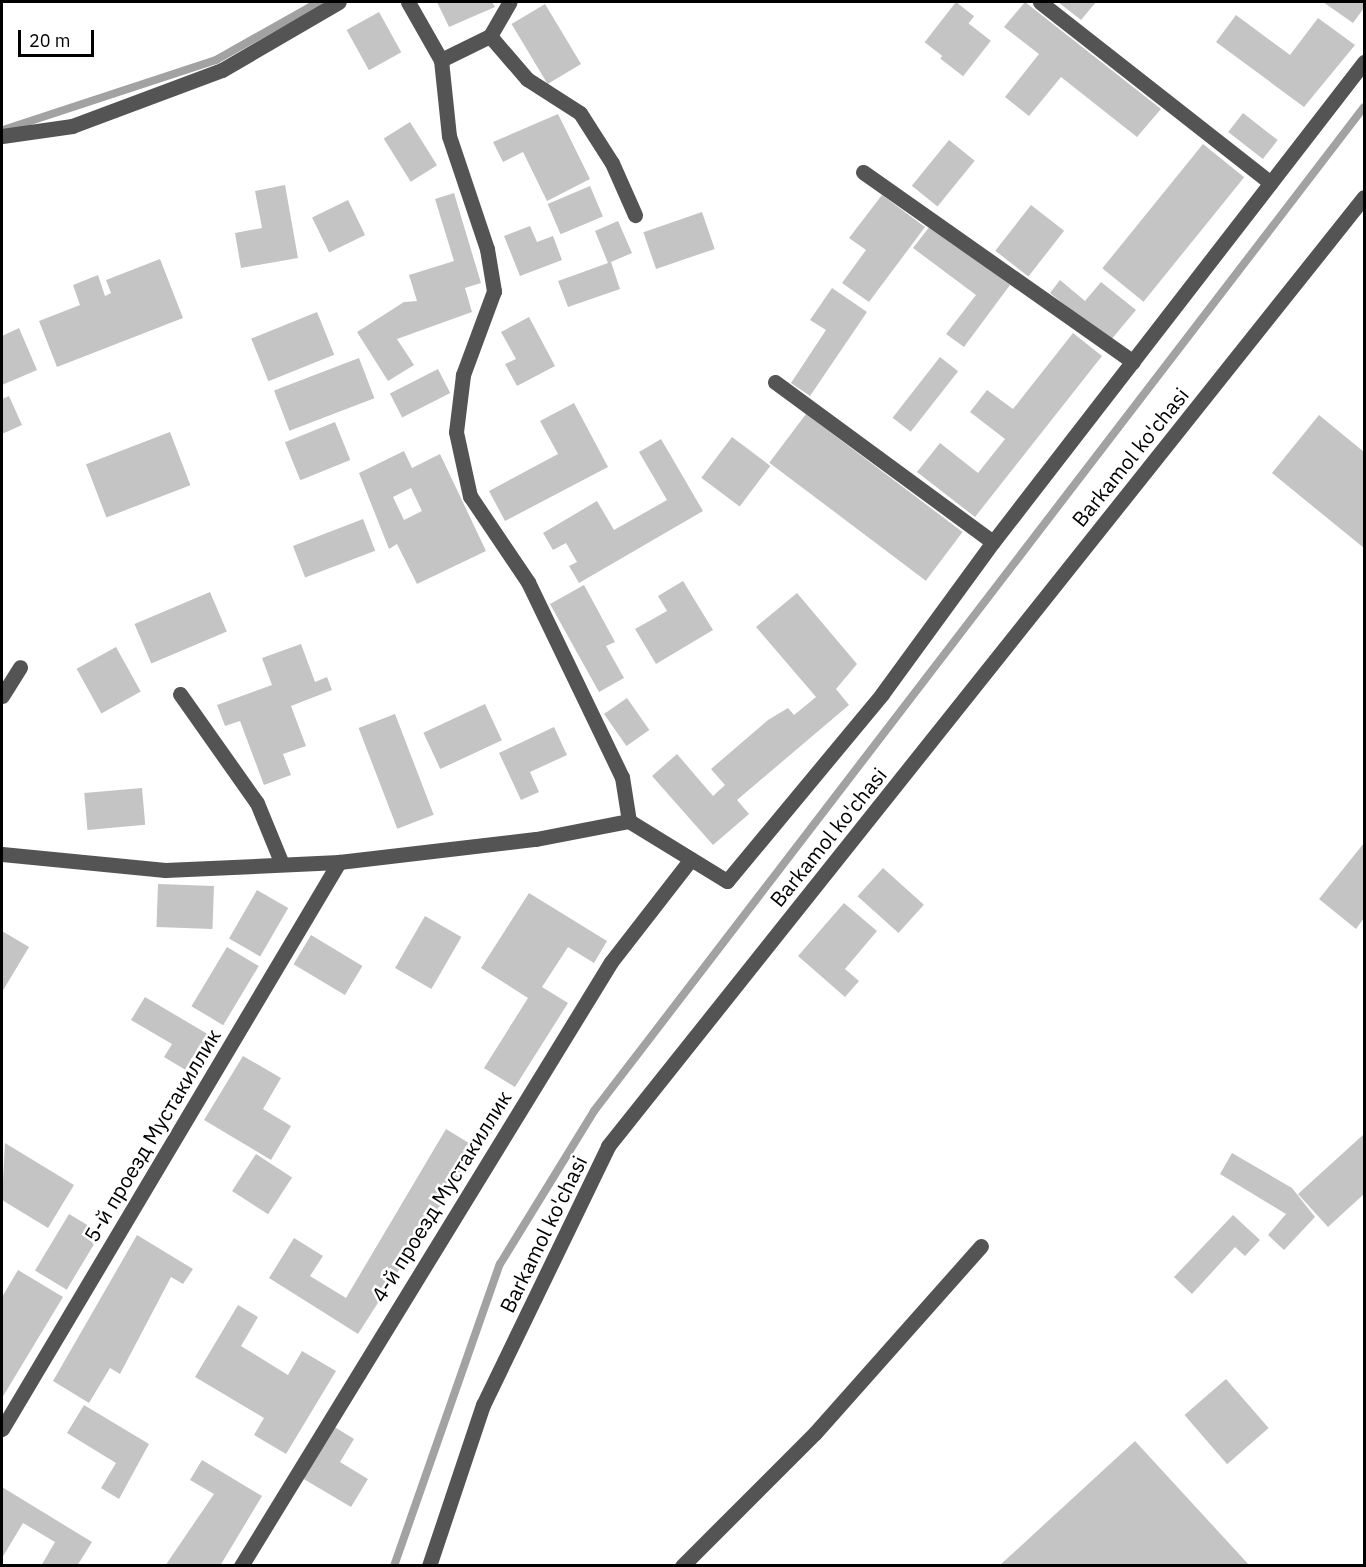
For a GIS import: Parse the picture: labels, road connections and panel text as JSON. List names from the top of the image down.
{
  "streets": {
    "street": ["Barkamol ko'chasi", "5-й проезд Мустакиллик", "4-й проезд Мустакиллик"]
  },
  "scale_bar": "20 m"
}
